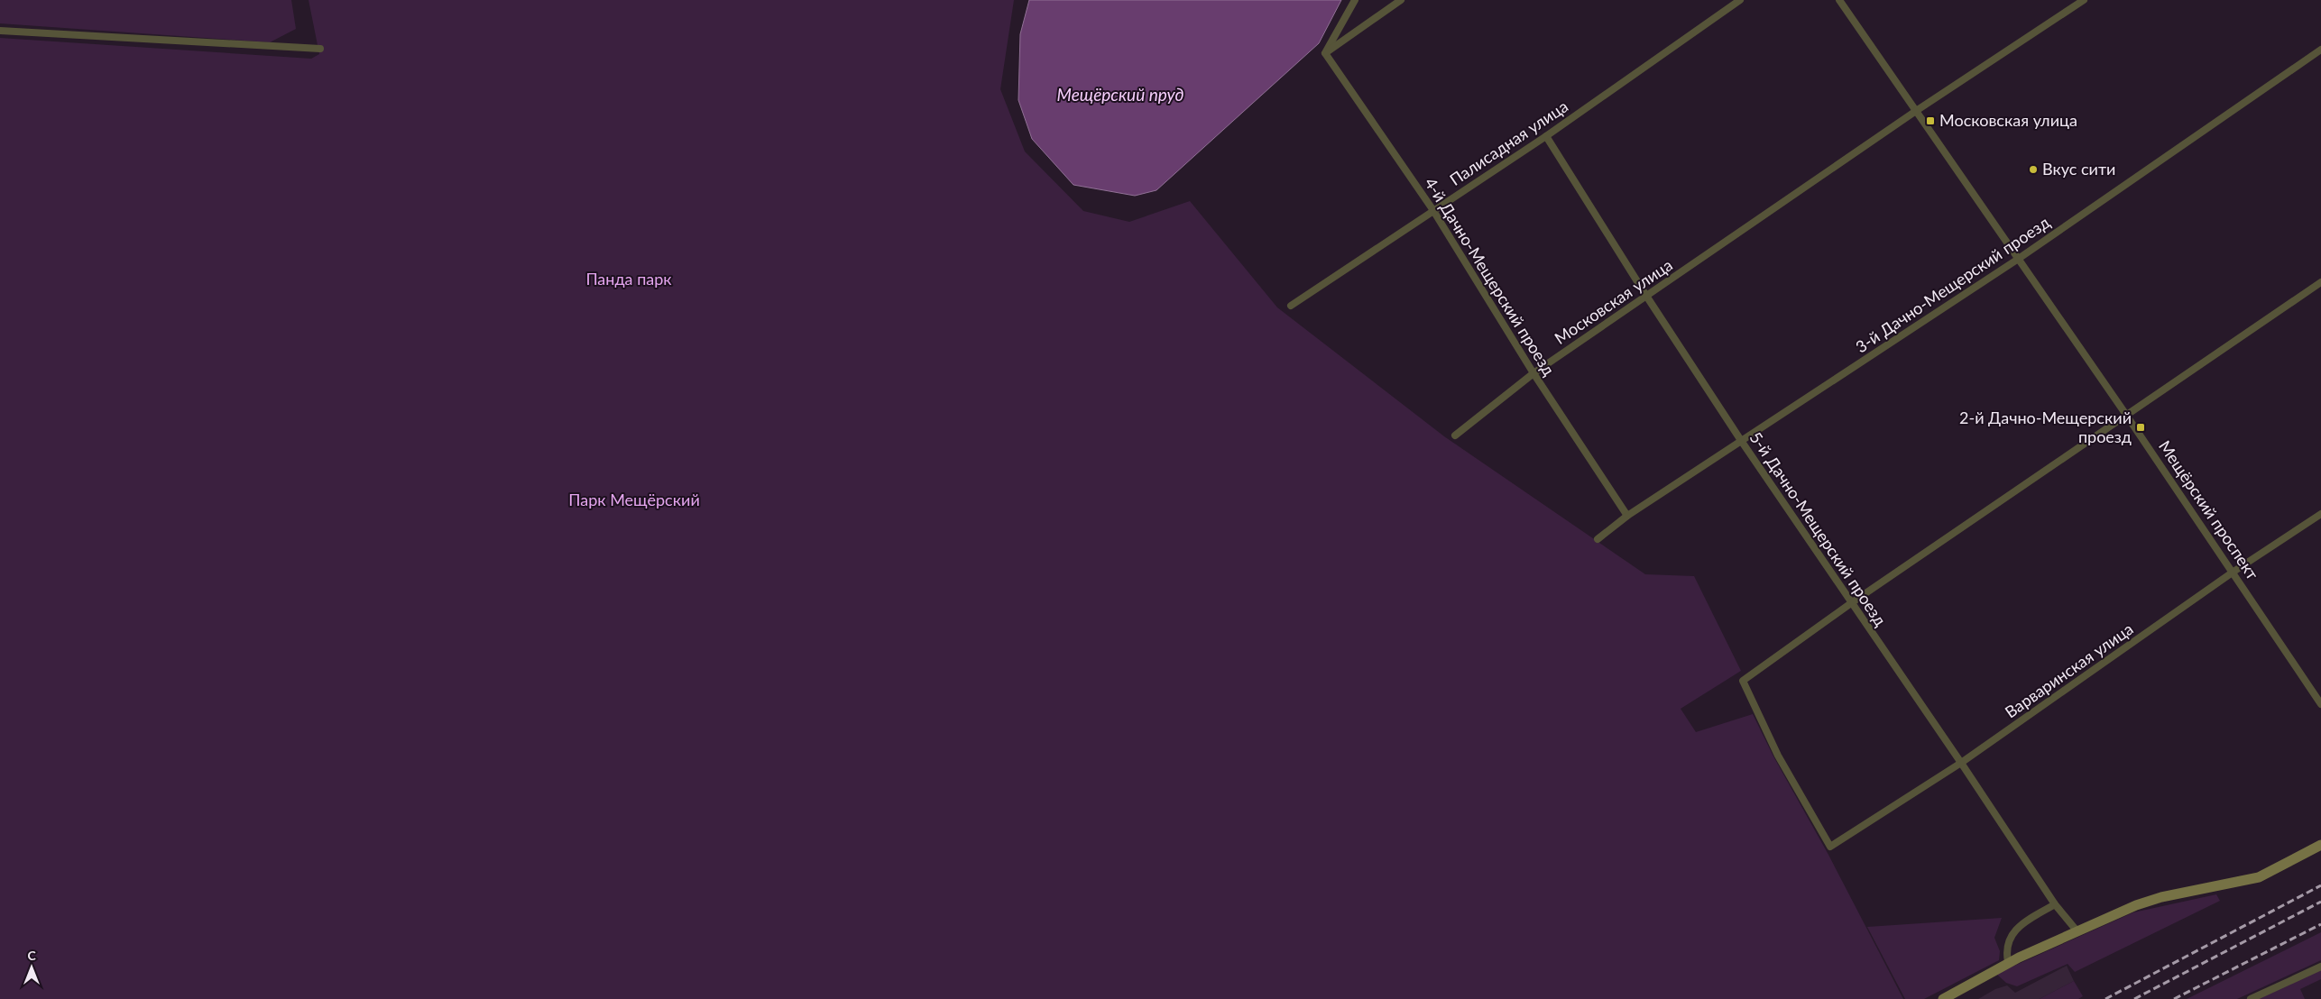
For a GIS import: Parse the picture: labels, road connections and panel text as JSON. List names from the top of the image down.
{
  "streets": {
    "street": [
      "Палисадная улица",
      "4-й Дачно-Мещерский проезд",
      "3-й Дачно-Мещерский проезд",
      "Московская улица",
      "Мещёрский проспект",
      "5-й Дачно-Мещерский проезд",
      "Варваринская улица"
    ]
  },
  "crossings": [
    ["Палисадная улица", "4-й Дачно-Мещерский проезд"],
    ["Палисадная улица", "5-й Дачно-Мещерский проезд"],
    ["4-й Дачно-Мещерский проезд", "3-й Дачно-Мещерский проезд"],
    ["4-й Дачно-Мещерский проезд", "Московская улица"],
    ["3-й Дачно-Мещерский проезд", "Мещёрский проспект"],
    ["3-й Дачно-Мещерский проезд", "5-й Дачно-Мещерский проезд"],
    ["Московская улица", "Мещёрский проспект"],
    ["Московская улица", "5-й Дачно-Мещерский проезд"],
    ["Мещёрский проспект", "Варваринская улица"],
    ["5-й Дачно-Мещерский проезд", "Варваринская улица"]
  ],
  "water": ["Мещёрский пруд"],
  "parks": ["Панда парк", "Парк Мещёрский"],
  "places": {
    "transit": ["Московская улица", "2-й Дачно-Мещерский проезд"],
    "other": ["Вкус сити"]
  },
  "north": "top"
}
